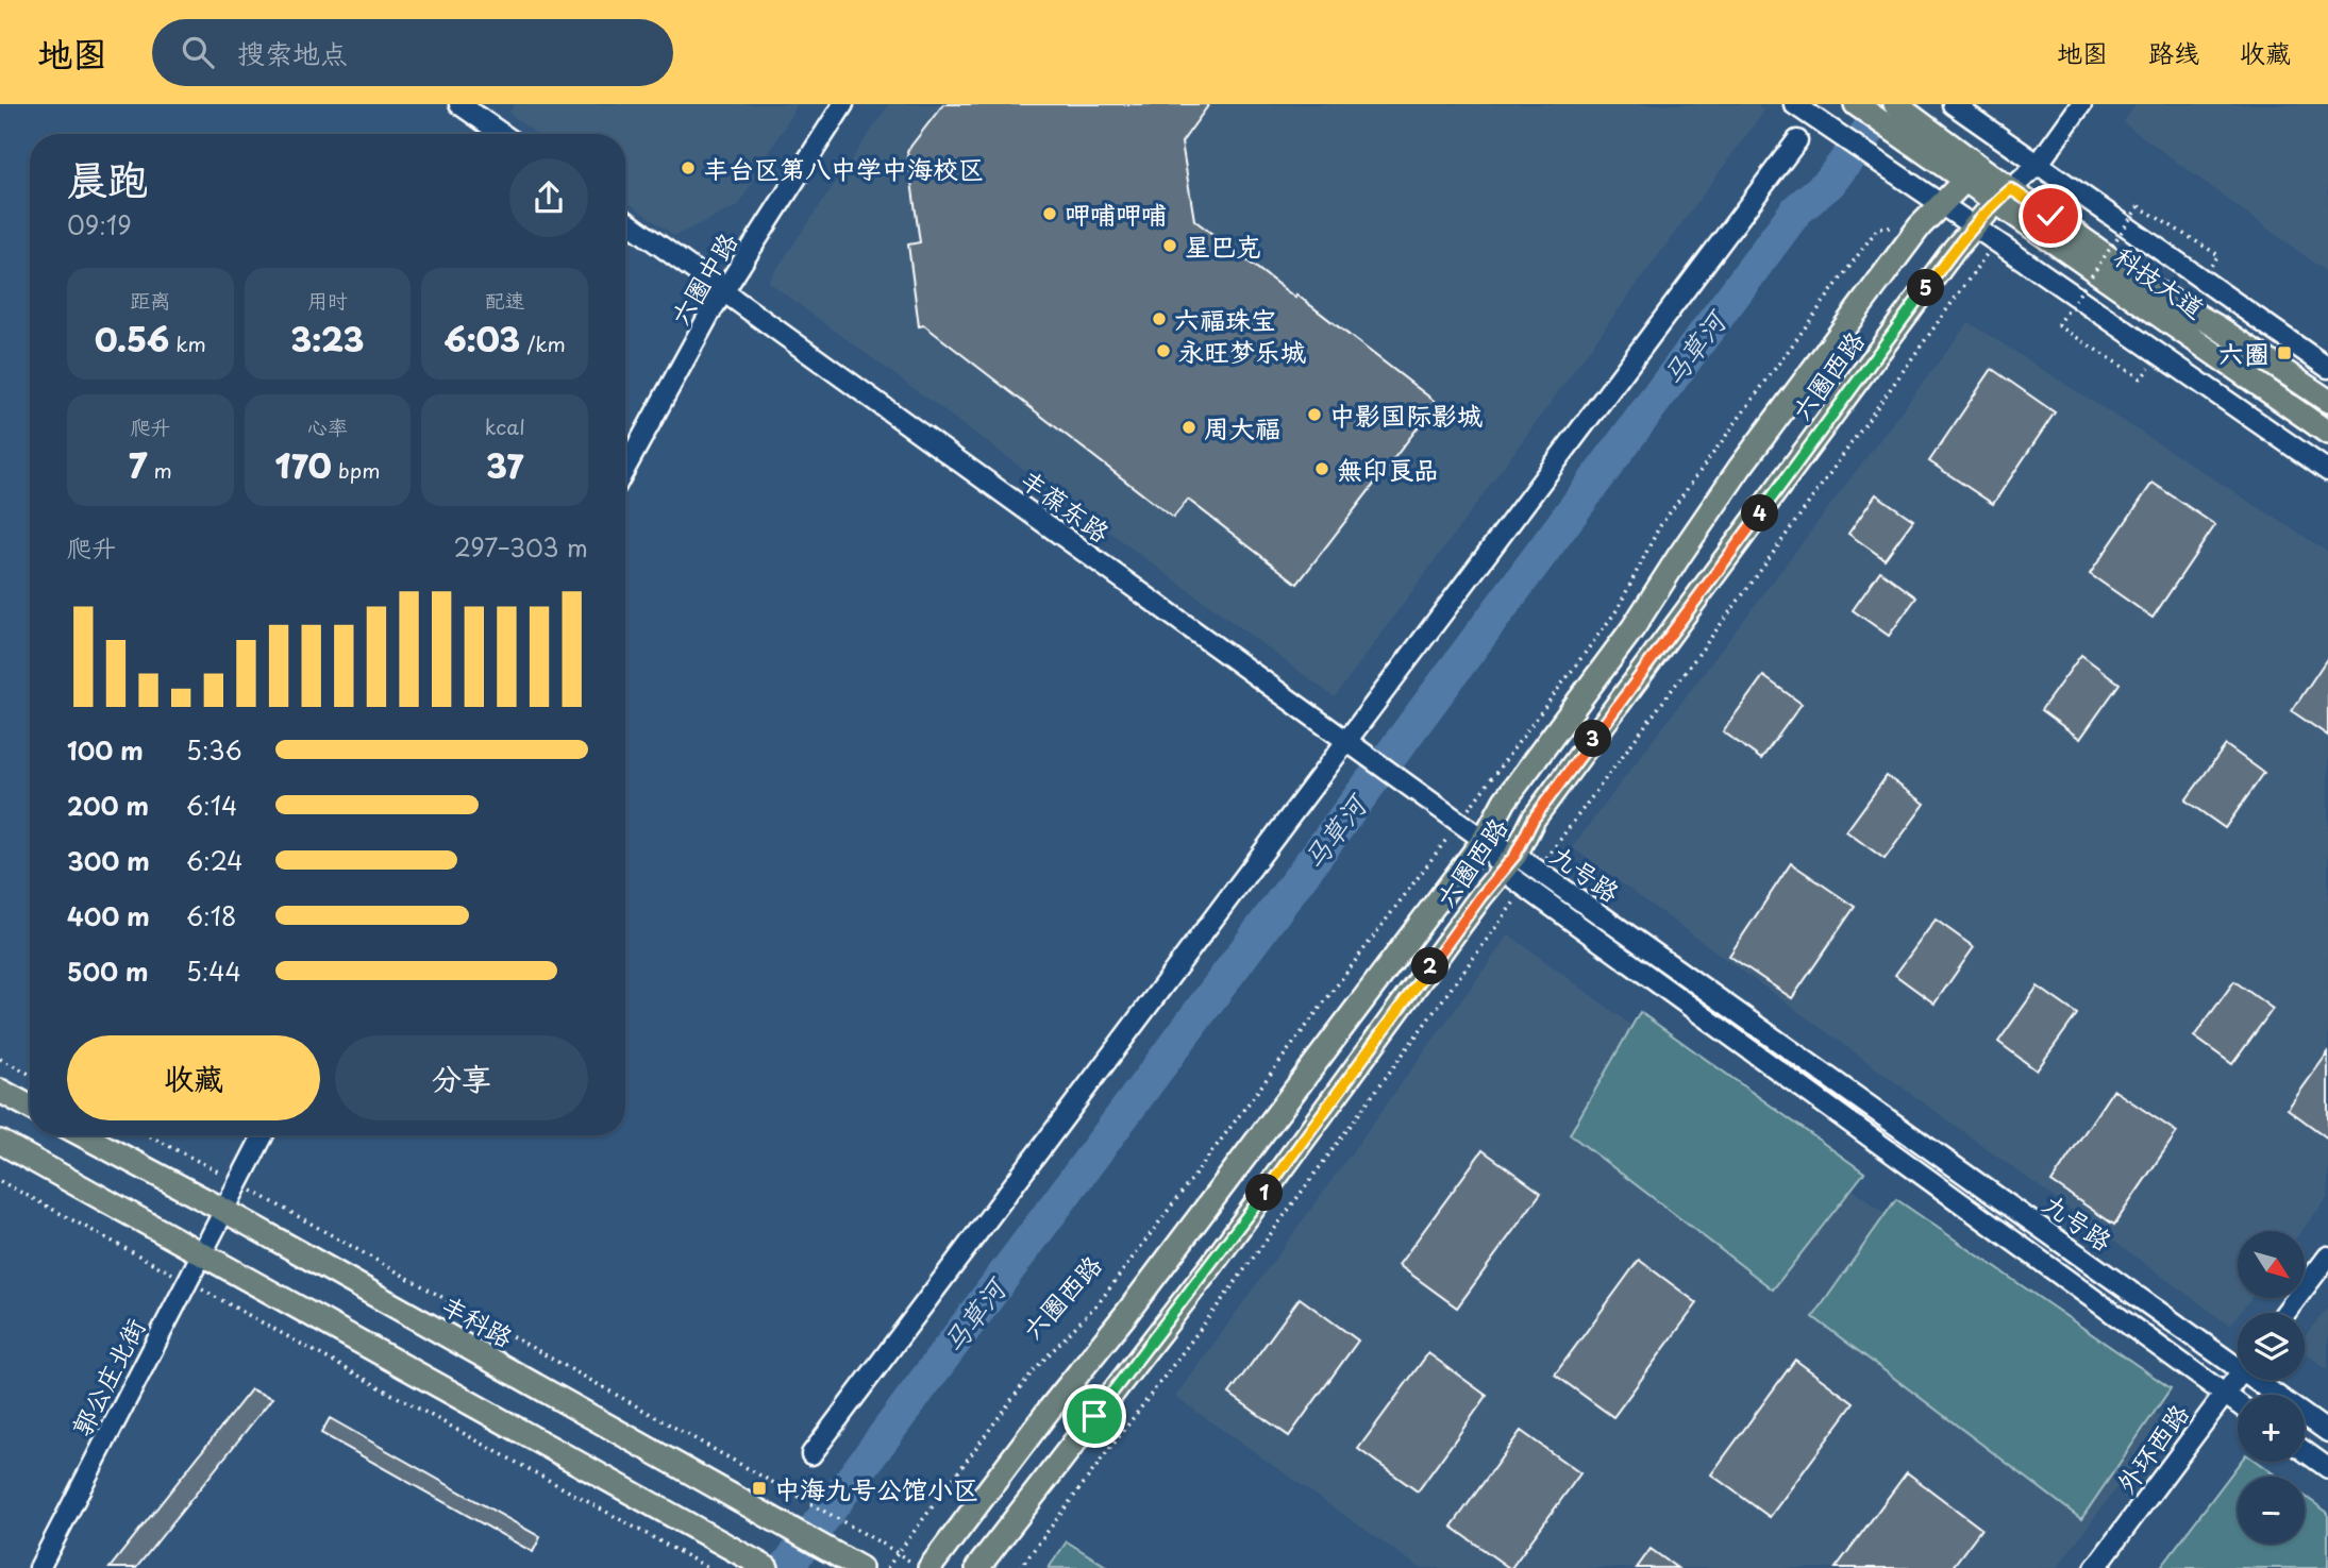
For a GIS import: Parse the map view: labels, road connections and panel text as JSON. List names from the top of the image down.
{
  "streets": {
    "main road": ["科技大道", "六圈西路", "丰科路"],
    "street": [
      "六圈中路",
      "丰葆东路",
      "九号路",
      "郭公庄北街",
      "外环西路"
    ]
  },
  "crossings": [
    ["六圈中路", "丰葆东路"],
    ["科技大道", "六圈西路"],
    ["六圈西路", "丰葆东路"],
    ["六圈西路", "九号路"],
    ["六圈西路", "丰科路"],
    ["丰葆东路", "九号路"],
    ["九号路", "外环西路"],
    ["丰科路", "郭公庄北街"]
  ],
  "water": ["马草河"],
  "places": {
    "other": [
      "丰台区第八中学中海校区",
      "呷哺呷哺",
      "星巴克",
      "六福珠宝",
      "永旺梦乐城",
      "中影国际影城",
      "周大福",
      "無印良品"
    ],
    "transit": ["六圈", "中海九号公馆小区"]
  },
  "north": "bottom right",
  "page": {
    "header": "地图",
    "search": "搜索地点",
    "nav": ["地图", "路线", "收藏"],
    "heading": ["晨跑", "09:19"],
    "stats": [
      ["距离", "0.56 km"],
      ["用时", "3:23"],
      ["配速", "6:03 /km"],
      ["爬升", "7 m"],
      ["心率", "170 bpm"],
      ["kcal", "37"]
    ],
    "pins": [
      "5",
      "4",
      "3",
      "2",
      "1"
    ],
    "chart": ["爬升", "297–303 m"],
    "list": [
      {
        "name": "100 m",
        "note": "5:36"
      },
      {
        "name": "200 m",
        "note": "6:14"
      },
      {
        "name": "300 m",
        "note": "6:24"
      },
      {
        "name": "400 m",
        "note": "6:18"
      },
      {
        "name": "500 m",
        "note": "5:44"
      }
    ],
    "buttons": ["收藏", "分享"],
    "map_buttons": ["+", "−"]
  }
}
